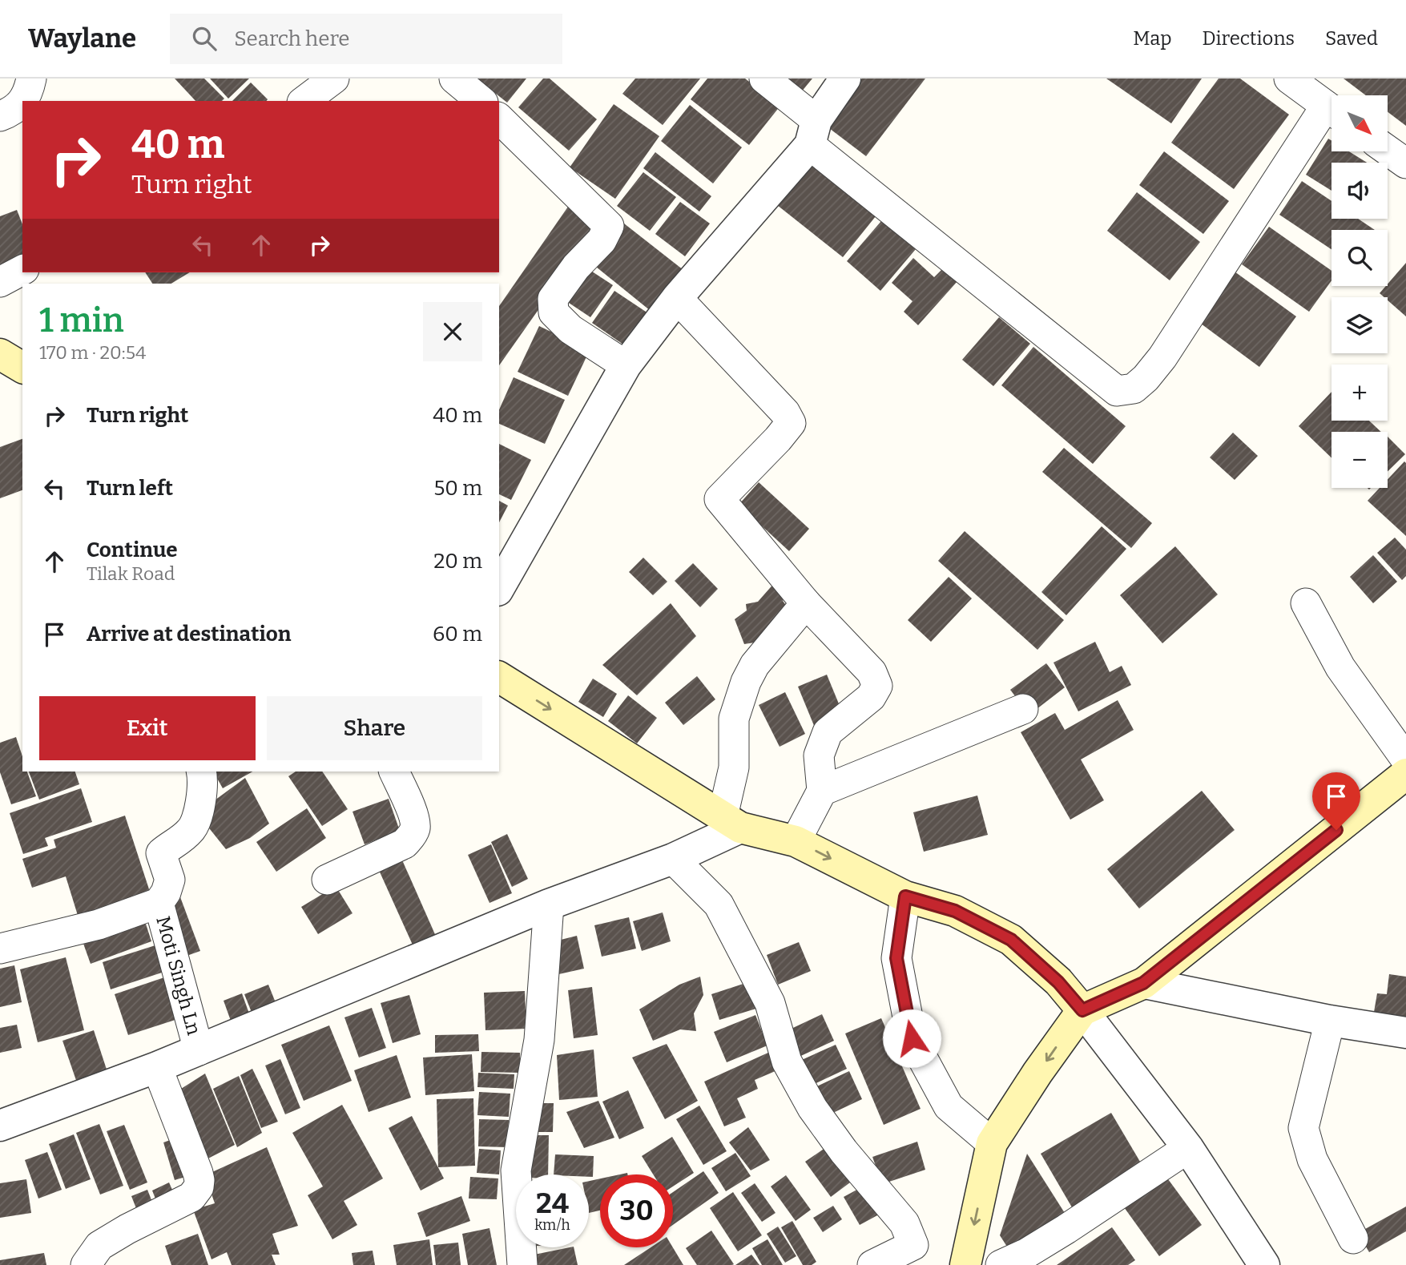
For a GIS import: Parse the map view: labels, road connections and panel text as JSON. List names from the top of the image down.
{
  "streets": {
    "street": ["Moti Singh Ln"]
  },
  "north": "bottom right",
  "page": {
    "header": "Waylane",
    "search": "Search here",
    "nav": ["Map", "Directions", "Saved"],
    "map_buttons": ["+", "−"],
    "turn": ["40 m", "Turn right"],
    "heading": ["1 min", "170 m · 20:54"],
    "list": [
      {
        "name": "Turn right",
        "value": "40 m"
      },
      {
        "name": "Turn left",
        "value": "50 m"
      },
      {
        "name": "Continue",
        "note": "Tilak Road",
        "value": "20 m"
      },
      {
        "name": "Arrive at destination",
        "value": "60 m"
      }
    ],
    "buttons": ["Exit", "Share"],
    "speed": "24 km/h",
    "limit": "30"
  }
}
